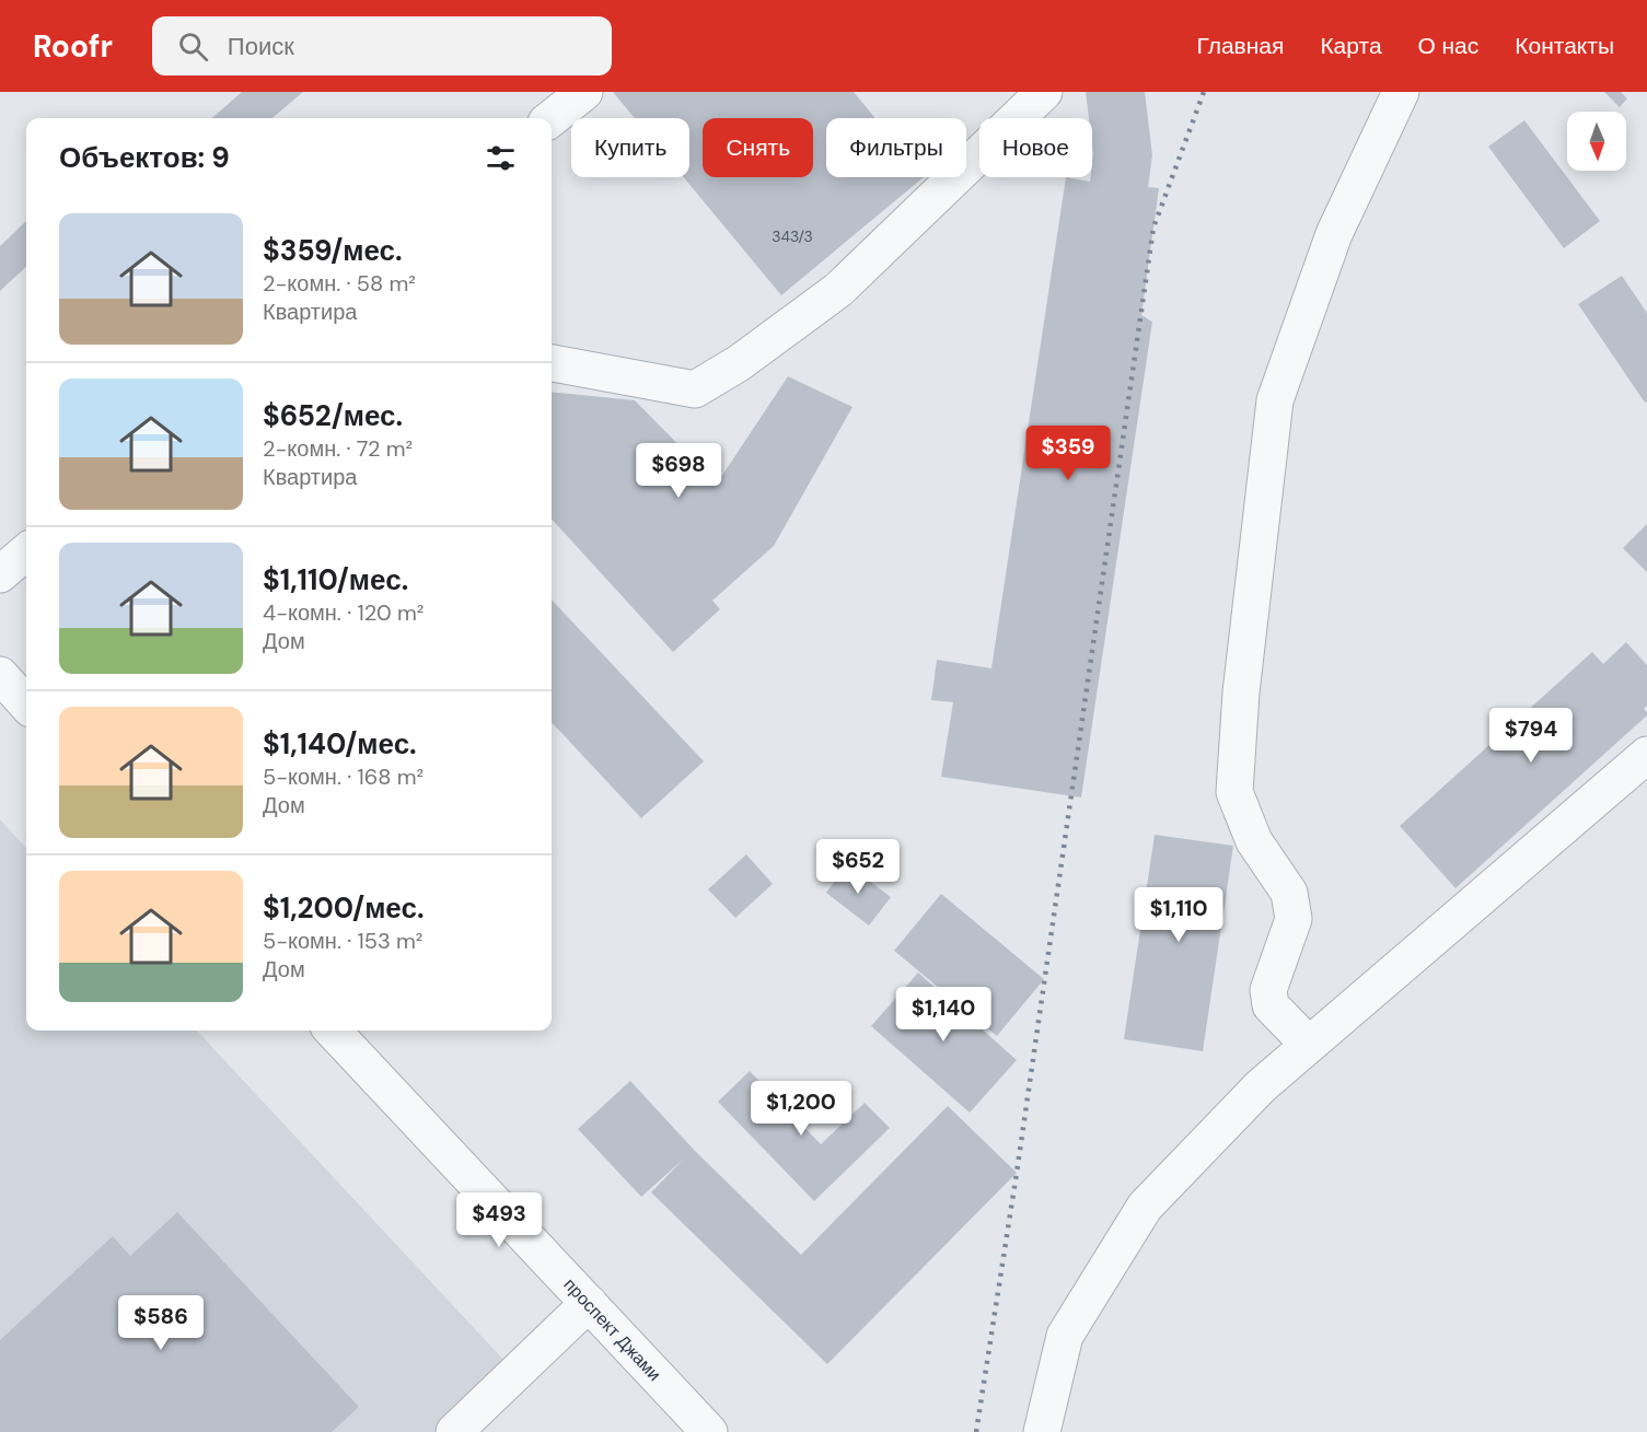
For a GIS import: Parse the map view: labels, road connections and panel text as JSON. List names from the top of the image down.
{
  "streets": {
    "street": ["проспект Джами"]
  },
  "house_numbers": ["343/3"],
  "north": "bottom",
  "page": {
    "header": "Roofr",
    "search": "Поиск",
    "nav": [
      "Главная",
      "Карта",
      "О нас",
      "Контакты"
    ],
    "chip": [
      "Купить",
      "Снять",
      "Фильтры",
      "Новое"
    ],
    "heading": "Объектов: 9",
    "list": [
      {
        "name": "$359/мес.",
        "note": "2-комн. · 58 m² · Квартира"
      },
      {
        "name": "$652/мес.",
        "note": "2-комн. · 72 m² · Квартира"
      },
      {
        "name": "$1,110/мес.",
        "note": "4-комн. · 120 m² · Дом"
      },
      {
        "name": "$1,140/мес.",
        "note": "5-комн. · 168 m² · Дом"
      },
      {
        "name": "$1,200/мес.",
        "note": "5-комн. · 153 m² · Дом"
      }
    ],
    "price": [
      "$359",
      "$698",
      "$794",
      "$652",
      "$1,110",
      "$1,140",
      "$1,200",
      "$493",
      "$586"
    ]
  }
}
